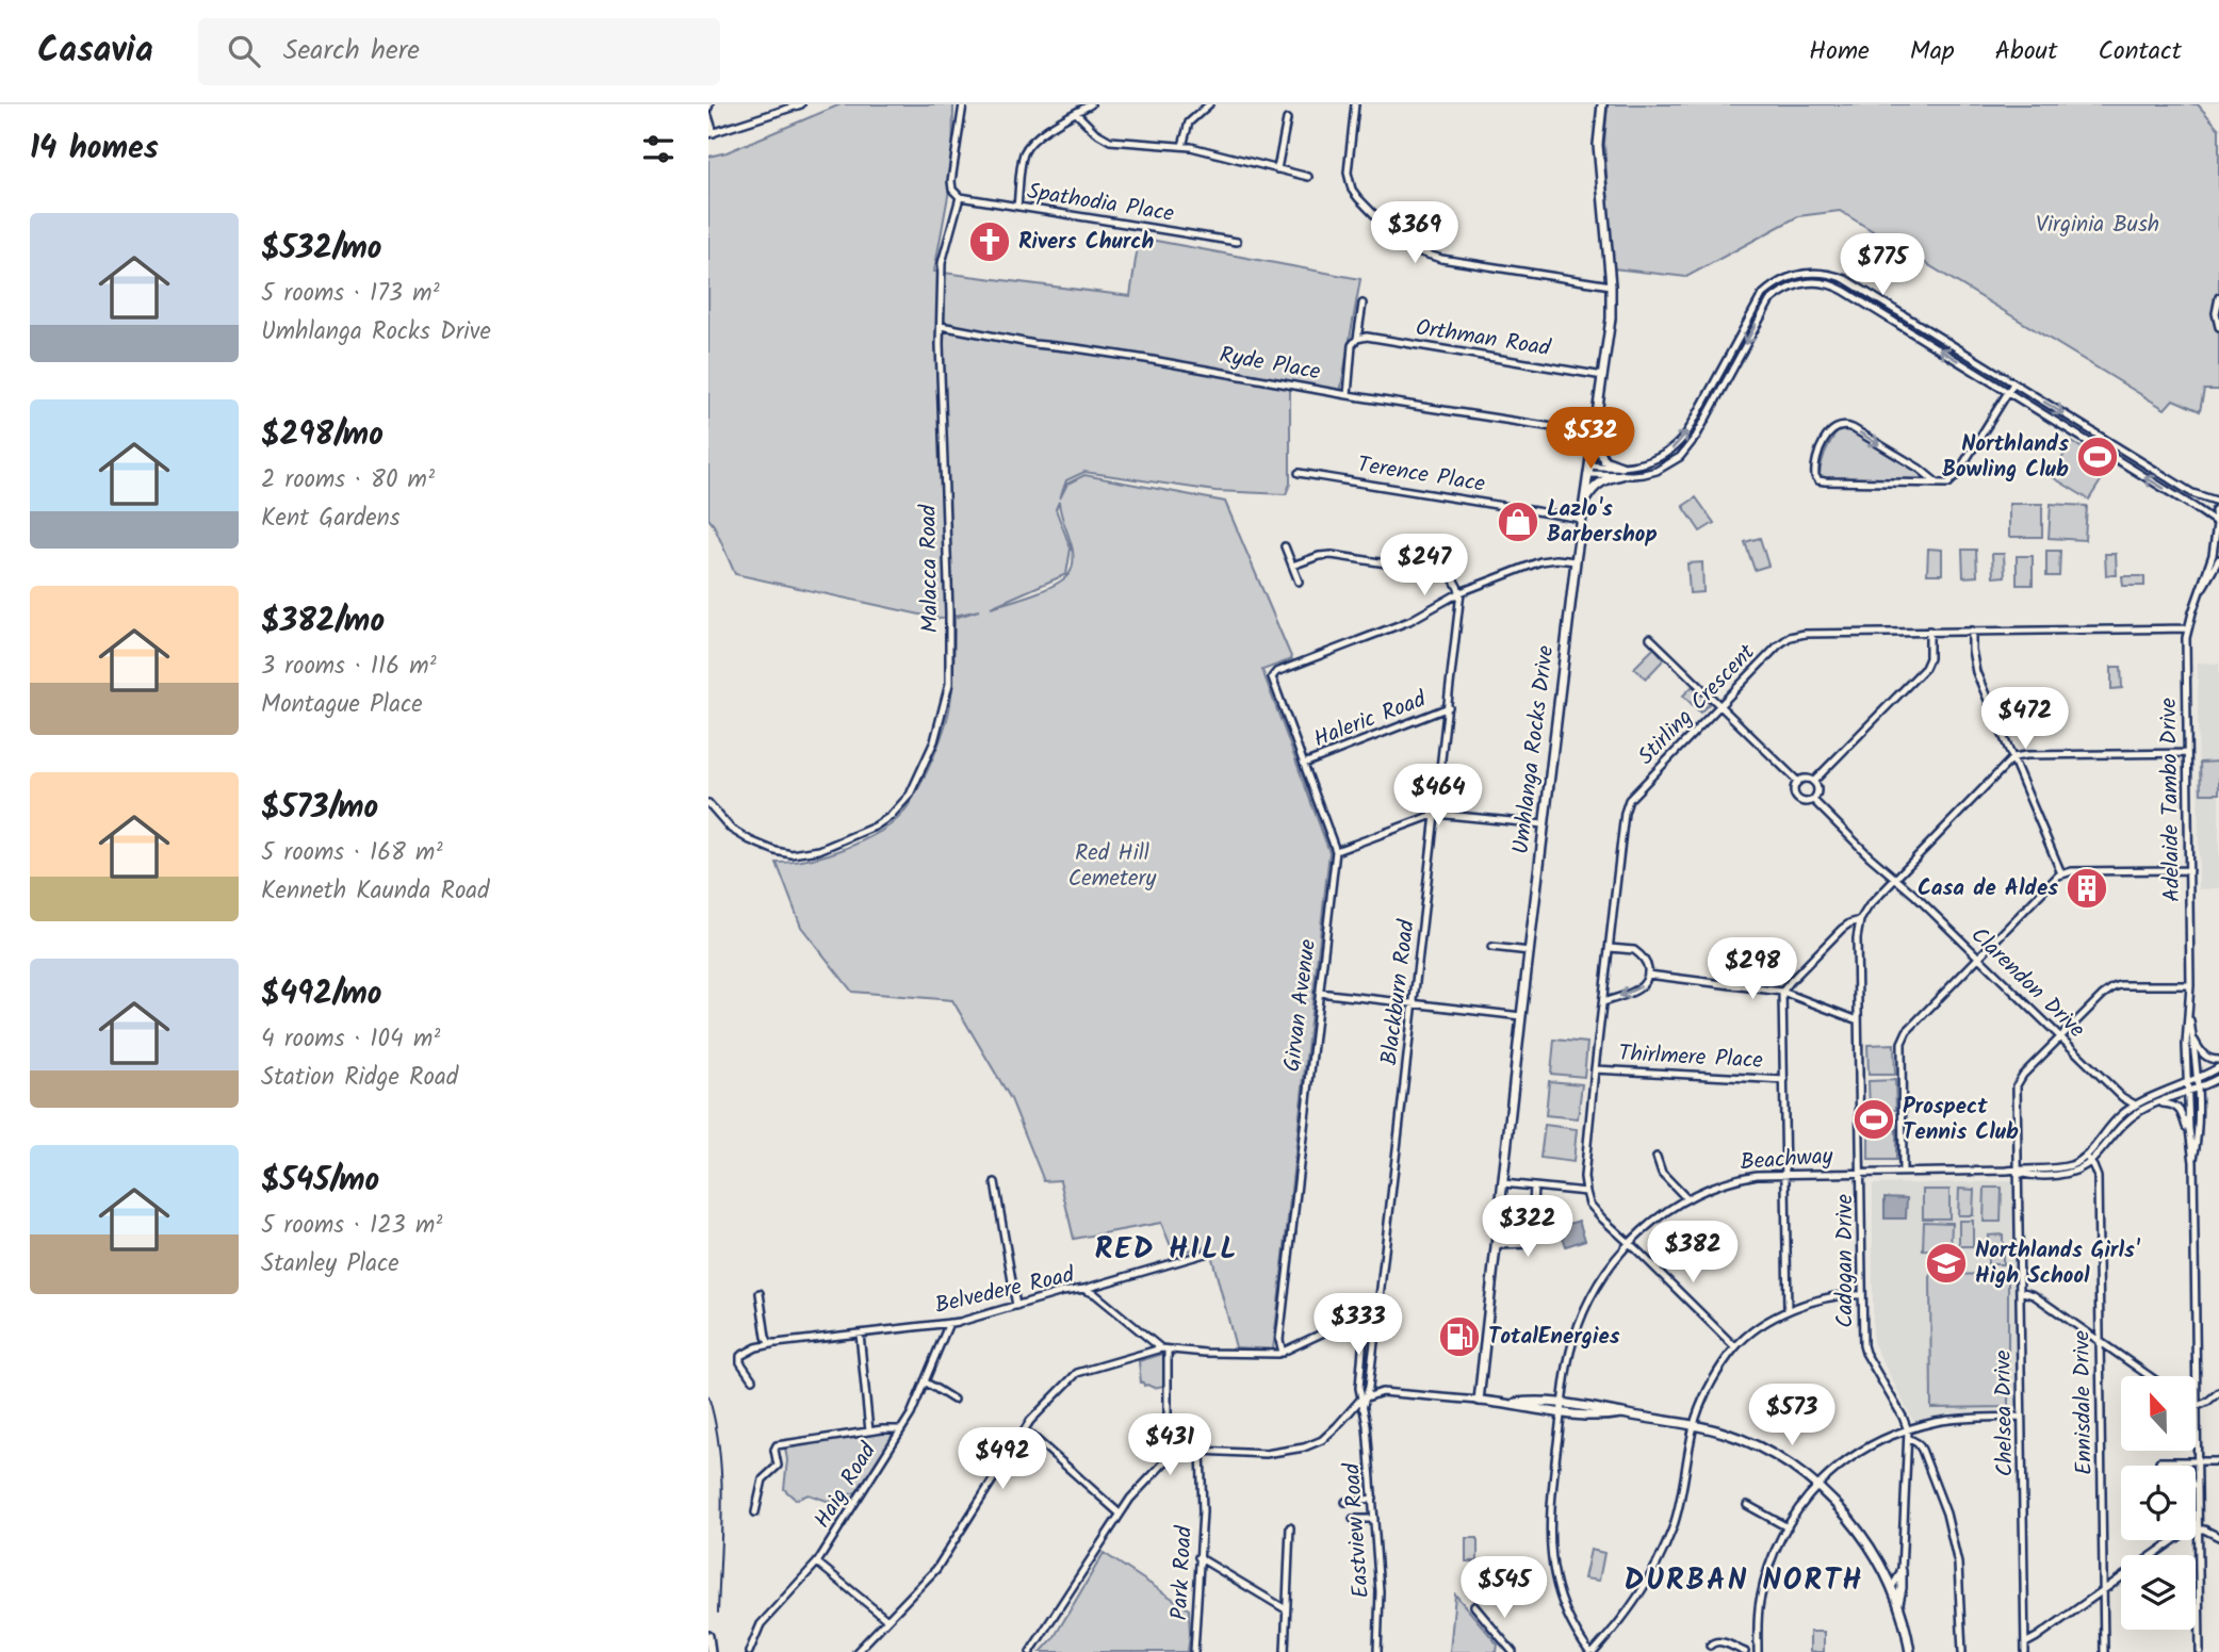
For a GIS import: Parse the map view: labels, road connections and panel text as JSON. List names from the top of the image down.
{
  "streets": {
    "main road": ["Umhlanga Rocks Drive"],
    "street": [
      "Spathodia Place",
      "Orthman Road",
      "Ryde Place",
      "Terence Place",
      "Malacca Road",
      "Stirling Crescent",
      "Haleric Road",
      "Adelaide Tambo Drive",
      "Clarendon Drive",
      "Blackburn Road",
      "Girvan Avenue",
      "Thirlmere Place",
      "Beachway",
      "Cadogan Drive",
      "Belvedere Road",
      "Ennisdale Drive",
      "Chelsea Drive",
      "Haig Road",
      "Eastview Road",
      "Park Road"
    ]
  },
  "crossings": [
    ["Spathodia Place", "Malacca Road"],
    ["Orthman Road", "Umhlanga Rocks Drive"],
    ["Ryde Place", "Malacca Road"],
    ["Ryde Place", "Umhlanga Rocks Drive"],
    ["Terence Place", "Umhlanga Rocks Drive"],
    ["Stirling Crescent", "Adelaide Tambo Drive"],
    ["Stirling Crescent", "Thirlmere Place"],
    ["Haleric Road", "Blackburn Road"],
    ["Haleric Road", "Girvan Avenue"],
    ["Adelaide Tambo Drive", "Chelsea Drive"],
    ["Clarendon Drive", "Chelsea Drive"],
    ["Blackburn Road", "Girvan Avenue"],
    ["Blackburn Road", "Eastview Road"],
    ["Beachway", "Cadogan Drive"],
    ["Beachway", "Ennisdale Drive"],
    ["Beachway", "Chelsea Drive"],
    ["Belvedere Road", "Haig Road"]
  ],
  "districts": ["RED HILL", "DURBAN NORTH"],
  "parks": ["Virginia Bush", "Red Hill Cemetery"],
  "places": {
    "church": ["Rivers Church"],
    "sports": ["Northlands Bowling Club", "Prospect Tennis Club"],
    "shop": ["Lazlo's Barbershop"],
    "building": ["Casa de Aldes"],
    "school or university": ["Northlands Girls' High School"],
    "fuel station": ["TotalEnergies"]
  },
  "north": "top",
  "page": {
    "header": "Casavia",
    "search": "Search here",
    "nav": [
      "Home",
      "Map",
      "About",
      "Contact"
    ],
    "heading": "14 homes",
    "list": [
      {
        "name": "$532/mo",
        "note": "5 rooms · 173 m² · Umhlanga Rocks Drive"
      },
      {
        "name": "$298/mo",
        "note": "2 rooms · 80 m² · Kent Gardens"
      },
      {
        "name": "$382/mo",
        "note": "3 rooms · 116 m² · Montague Place"
      },
      {
        "name": "$573/mo",
        "note": "5 rooms · 168 m² · Kenneth Kaunda Road"
      },
      {
        "name": "$492/mo",
        "note": "4 rooms · 104 m² · Station Ridge Road"
      },
      {
        "name": "$545/mo",
        "note": "5 rooms · 123 m² · Stanley Place"
      }
    ],
    "price": [
      "$369",
      "$775",
      "$532",
      "$247",
      "$472",
      "$464",
      "$298",
      "$322",
      "$382",
      "$333",
      "$573",
      "$431",
      "$492",
      "$545"
    ]
  }
}
